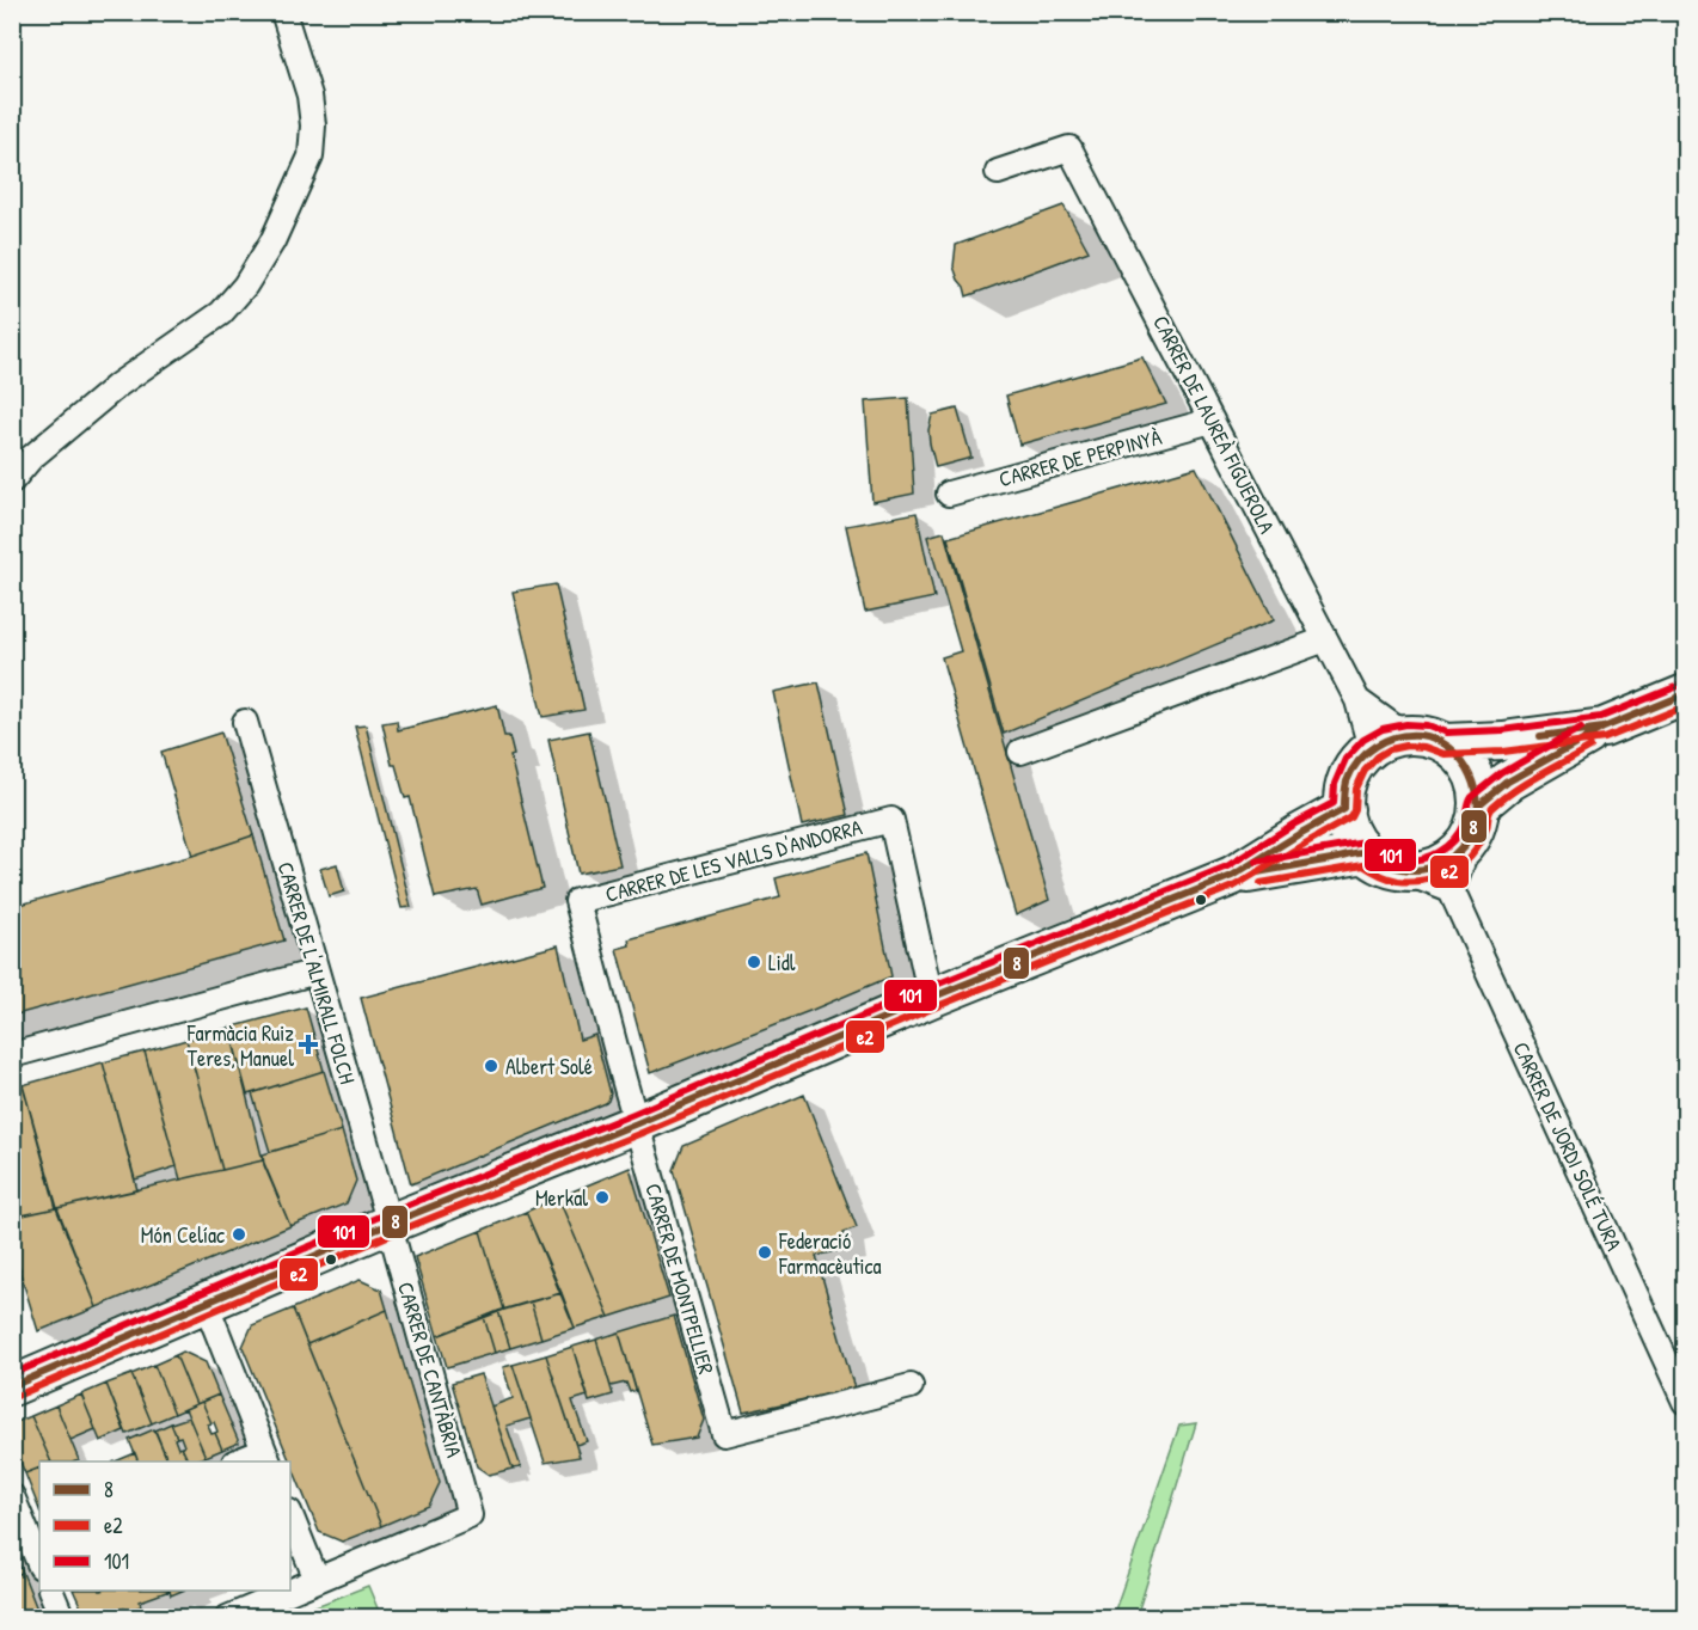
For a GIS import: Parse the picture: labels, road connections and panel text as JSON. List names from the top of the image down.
{
  "streets": {
    "street": [
      "CARRER DE LAUREÀ FIGUEROLA",
      "CARRER DE PERPINYÀ",
      "CARRER DE LES VALLS D'ANDORRA",
      "CARRER DE L'ALMIRALL FOLCH",
      "CARRER DE JORDI SOLÉ TURA",
      "CARRER DE MONTPELLIER",
      "CARRER DE CANTÀBRIA"
    ]
  },
  "crossings": [
    ["CARRER DE LAUREÀ FIGUEROLA", "CARRER DE PERPINYÀ"],
    ["CARRER DE LES VALLS D'ANDORRA", "CARRER DE MONTPELLIER"],
    ["CARRER DE L'ALMIRALL FOLCH", "CARRER DE CANTÀBRIA"]
  ],
  "places": {
    "other": [
      "Lidl",
      "Albert Solé",
      "Merkal",
      "Món Celíac",
      "Federació Farmacèutica"
    ],
    "health": ["Farmàcia Ruiz Teres, Manuel"]
  },
  "lines": ["transit line 101", "transit line 8", "transit line e2"],
  "legend": ["8", "e2", "101"]
}
